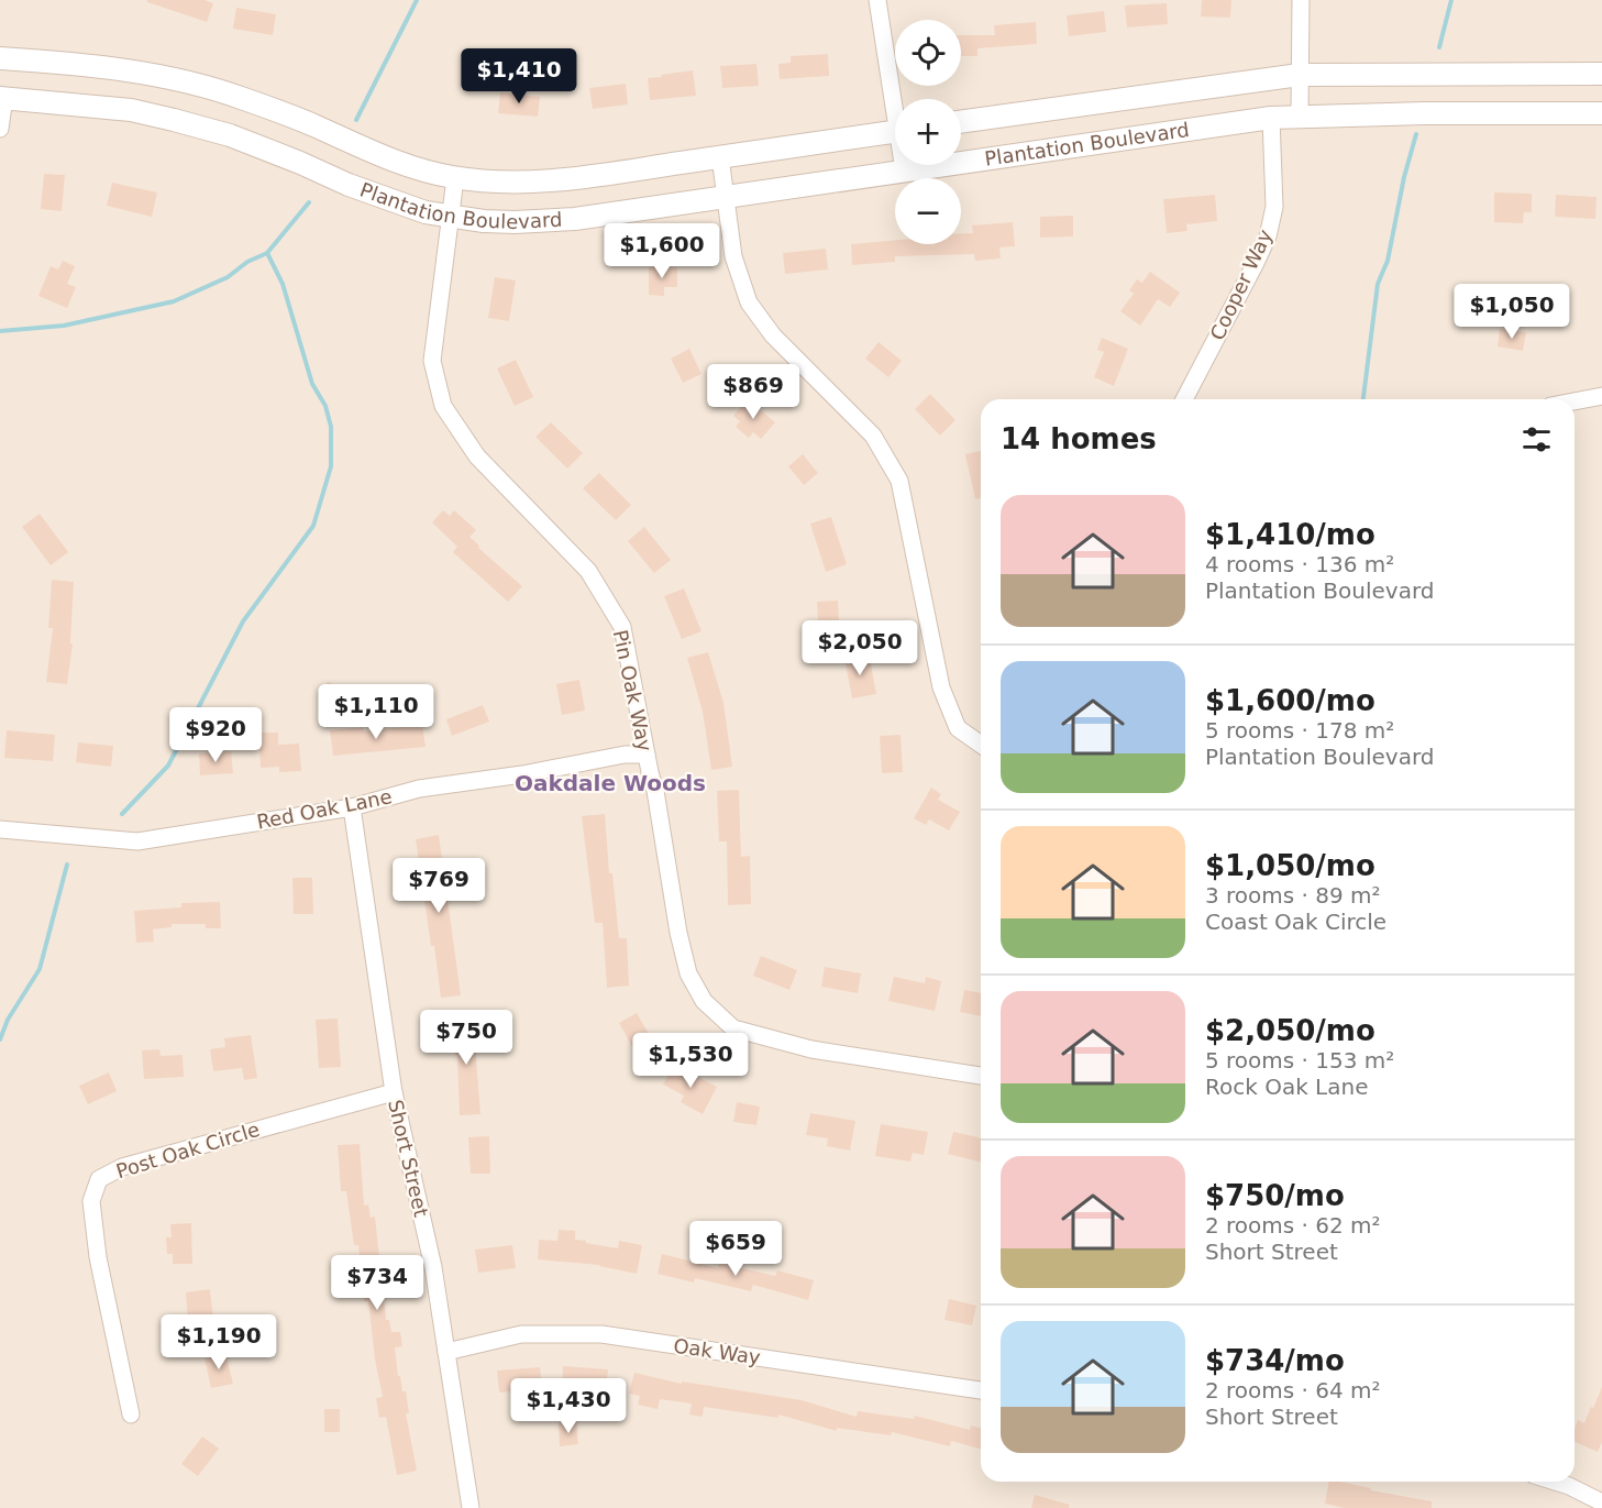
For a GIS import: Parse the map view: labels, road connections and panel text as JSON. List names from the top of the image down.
{
  "streets": {
    "street": [
      "Plantation Boulevard",
      "Cooper Way",
      "Pin Oak Way",
      "Red Oak Lane",
      "Post Oak Circle",
      "Short Street",
      "Oak Way"
    ]
  },
  "crossings": [
    ["Plantation Boulevard", "Cooper Way"],
    ["Plantation Boulevard", "Pin Oak Way"],
    ["Pin Oak Way", "Red Oak Lane"],
    ["Red Oak Lane", "Short Street"],
    ["Post Oak Circle", "Short Street"],
    ["Short Street", "Oak Way"]
  ],
  "districts": ["Oakdale Woods"],
  "page": {
    "map_buttons": ["+", "−"],
    "price": [
      "$1,410",
      "$1,600",
      "$1,050",
      "$869",
      "$2,050",
      "$1,110",
      "$920",
      "$769",
      "$750",
      "$1,530",
      "$659",
      "$734",
      "$1,190",
      "$1,430"
    ],
    "heading": "14 homes",
    "list": [
      {
        "name": "$1,410/mo",
        "note": "4 rooms · 136 m² · Plantation Boulevard"
      },
      {
        "name": "$1,600/mo",
        "note": "5 rooms · 178 m² · Plantation Boulevard"
      },
      {
        "name": "$1,050/mo",
        "note": "3 rooms · 89 m² · Coast Oak Circle"
      },
      {
        "name": "$2,050/mo",
        "note": "5 rooms · 153 m² · Rock Oak Lane"
      },
      {
        "name": "$750/mo",
        "note": "2 rooms · 62 m² · Short Street"
      },
      {
        "name": "$734/mo",
        "note": "2 rooms · 64 m² · Short Street"
      }
    ]
  }
}
